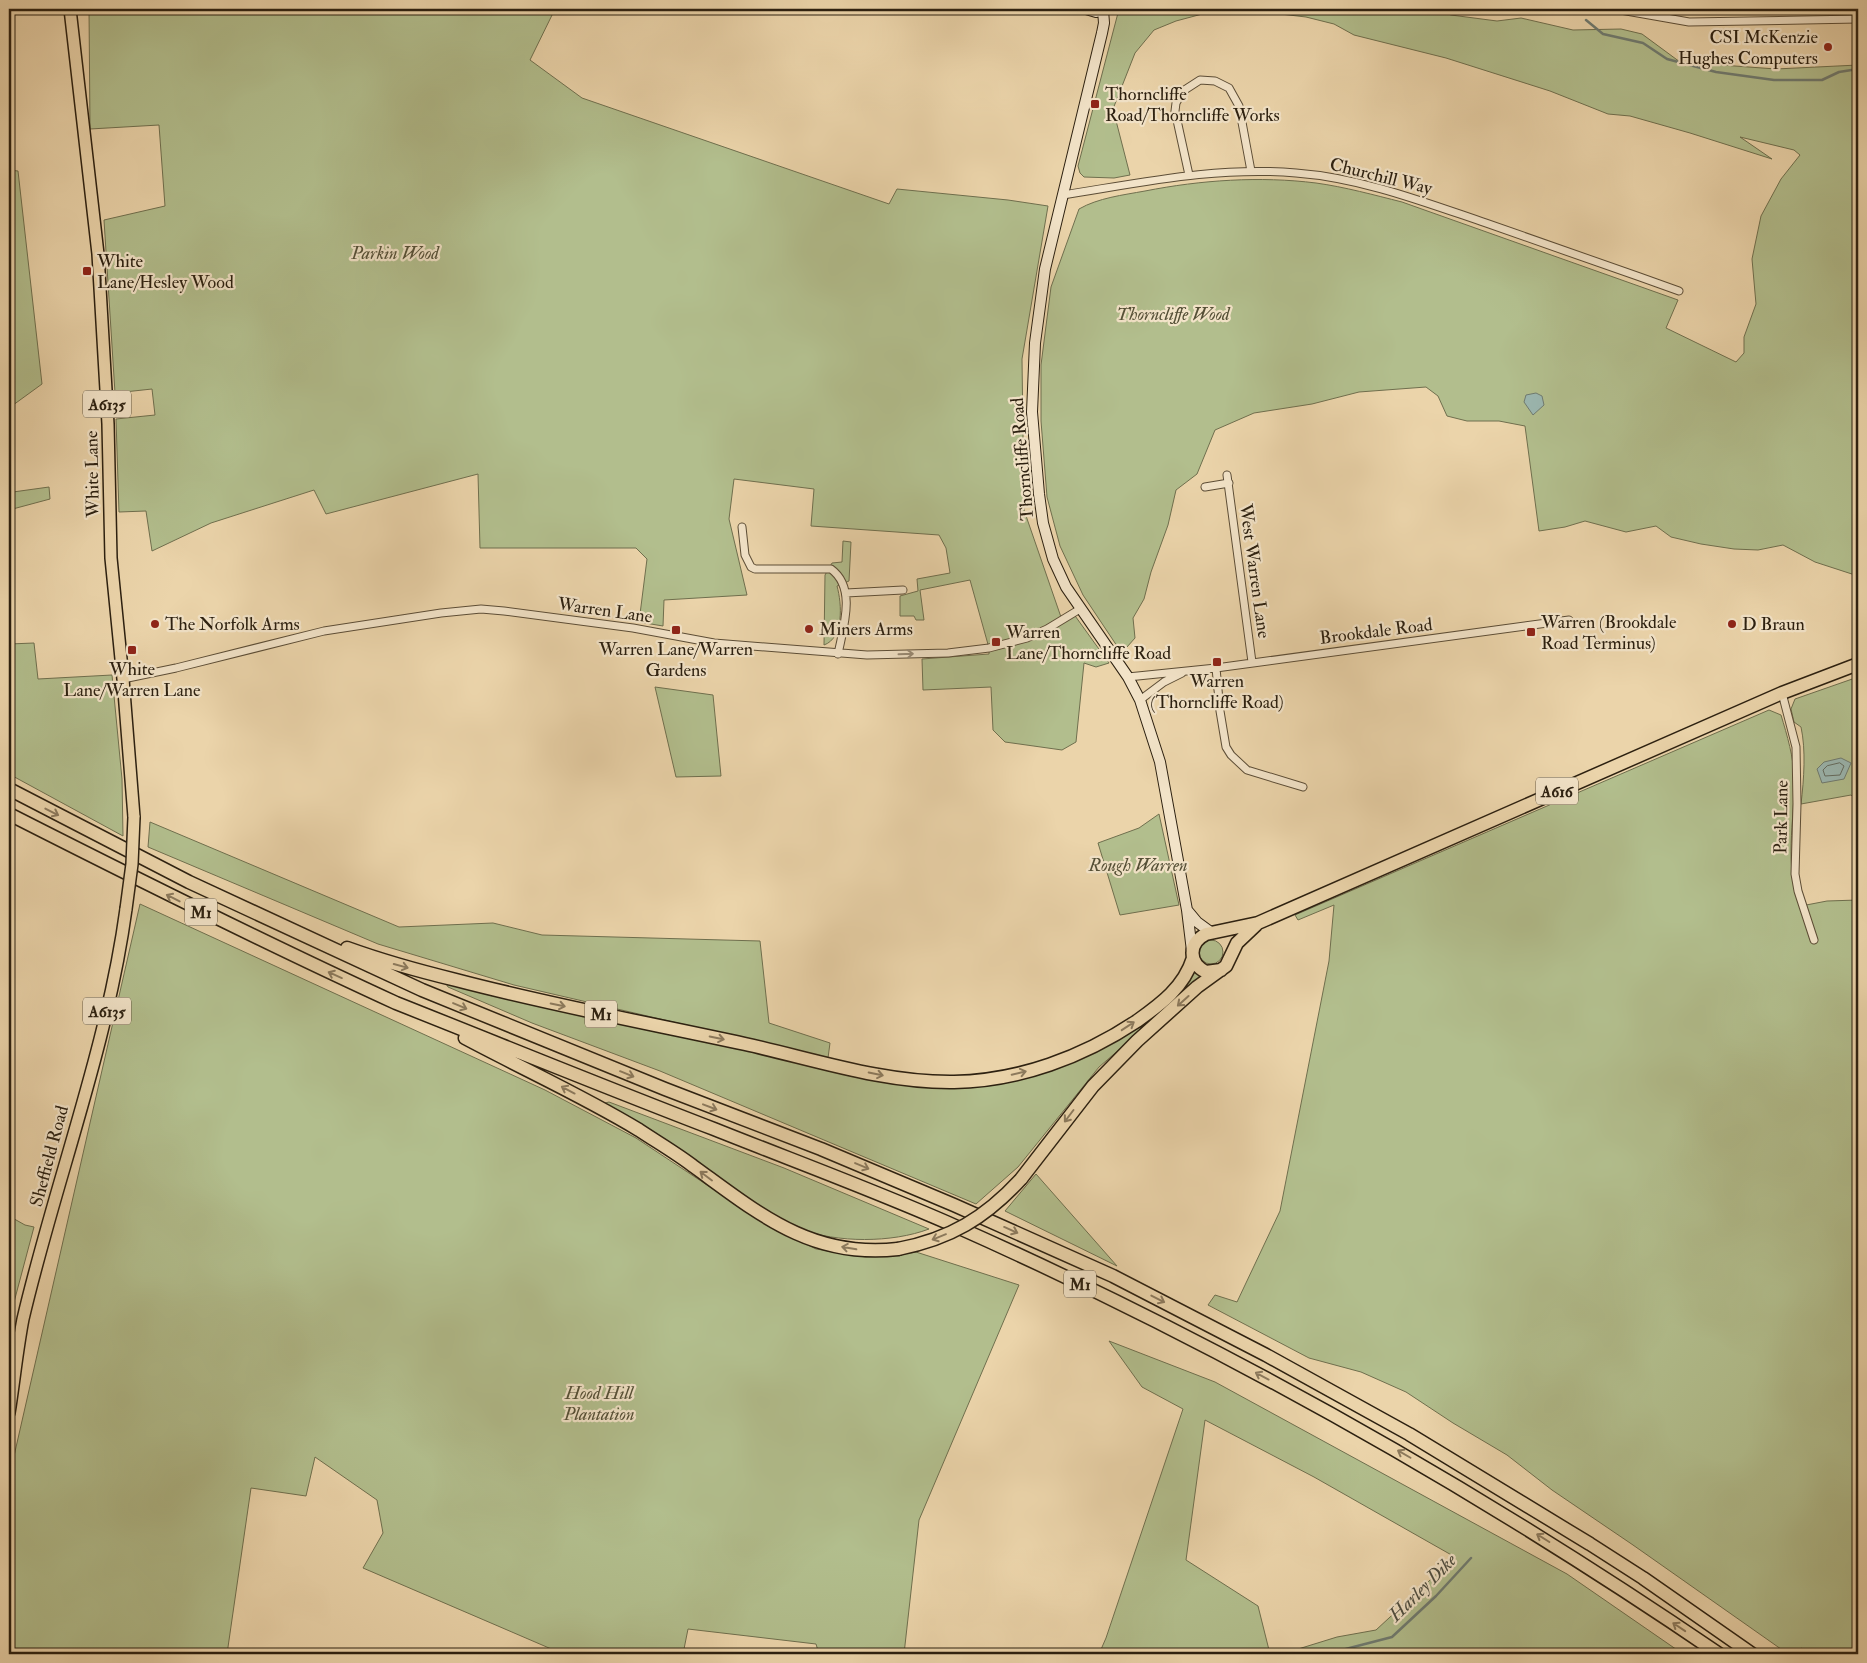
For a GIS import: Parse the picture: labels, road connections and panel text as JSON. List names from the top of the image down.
{
  "streets": {
    "highway": ["A616", "M1"],
    "main road": ["A6135", "White Lane", "Sheffield Road"],
    "street": [
      "Churchill Way",
      "Thorncliffe Road",
      "West Warren Lane",
      "Warren Lane",
      "Brookdale Road",
      "Park Lane"
    ]
  },
  "crossings": [
    ["Churchill Way", "Thorncliffe Road"],
    ["Thorncliffe Road", "Warren Lane"],
    ["Thorncliffe Road", "Brookdale Road"],
    ["Thorncliffe Road", "A616"],
    ["Thorncliffe Road", "M1"],
    ["White Lane", "Warren Lane"],
    ["White Lane", "Sheffield Road"],
    ["West Warren Lane", "Brookdale Road"],
    ["A616", "Park Lane"],
    ["A616", "M1"]
  ],
  "water": ["Harley Dike"],
  "parks": [
    "Parkin Wood",
    "Thorncliffe Wood",
    "Rough Warren",
    "Hood Hill Plantation"
  ],
  "places": {
    "other": [
      "CSI McKenzie Hughes Computers",
      "The Norfolk Arms",
      "D Braun",
      "Miners Arms"
    ],
    "transit": [
      "Thorncliffe Road/Thorncliffe Works",
      "White Lane/Hesley Wood",
      "Warren Lane/Warren Gardens",
      "Warren (Brookdale Road Terminus)",
      "Warren Lane/Thorncliffe Road",
      "White Lane/Warren Lane",
      "Warren (Thorncliffe Road)"
    ]
  }
}
